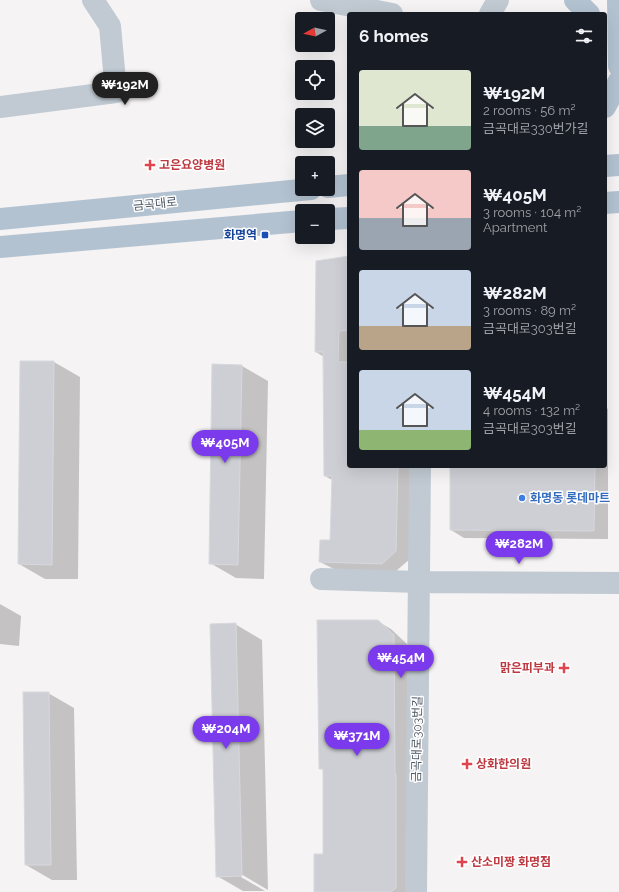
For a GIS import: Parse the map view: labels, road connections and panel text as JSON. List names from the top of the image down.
{
  "streets": {
    "main road": ["금곡대로"],
    "street": ["금곡대로303번길"]
  },
  "places": {
    "health": [
      "고은요양병원",
      "맑은피부과",
      "상화한의원",
      "산소미짱 화명점"
    ],
    "transit": ["화명역"],
    "other": ["화명동 롯데마트"]
  },
  "north": "left",
  "page": {
    "map_buttons": ["+", "−"],
    "heading": "6 homes",
    "list": [
      {
        "name": "₩192M",
        "note": "2 rooms · 56 m² · 금곡대로330번가길"
      },
      {
        "name": "₩405M",
        "note": "3 rooms · 104 m² · Apartment"
      },
      {
        "name": "₩282M",
        "note": "3 rooms · 89 m² · 금곡대로303번길"
      },
      {
        "name": "₩454M",
        "note": "4 rooms · 132 m² · 금곡대로303번길"
      }
    ],
    "price": [
      "₩192M",
      "₩405M",
      "₩282M",
      "₩454M",
      "₩204M",
      "₩371M"
    ]
  }
}
